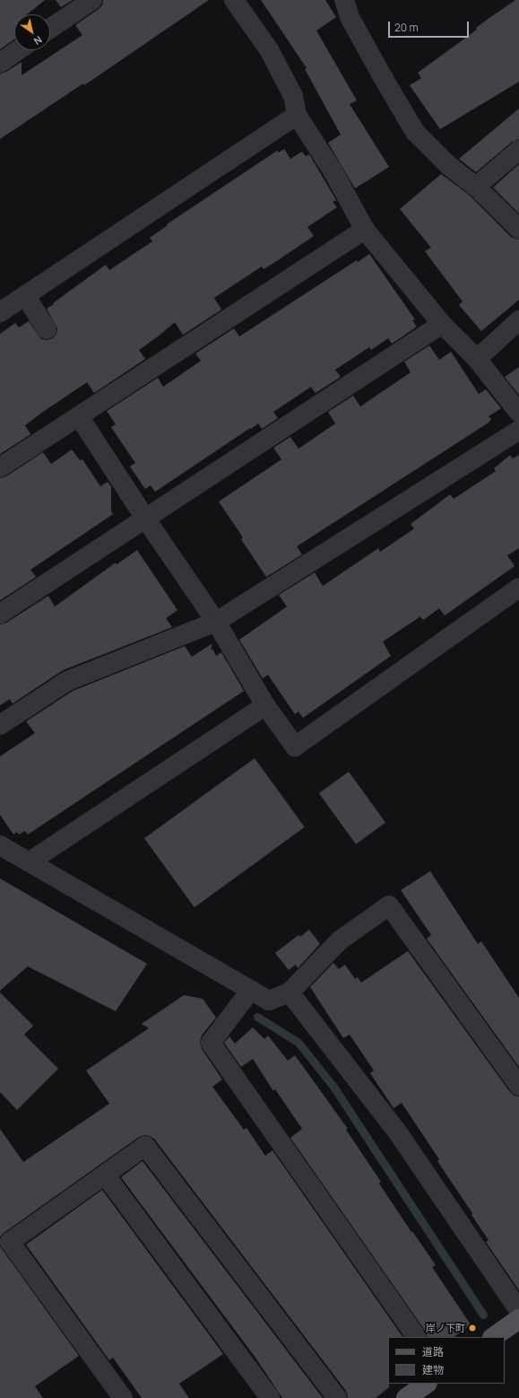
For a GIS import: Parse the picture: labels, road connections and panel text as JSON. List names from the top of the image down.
{
  "places": ["岸ノ下町"],
  "legend": ["道路", "建物"],
  "scale_bar": "20 m",
  "north": "bottom right"
}
